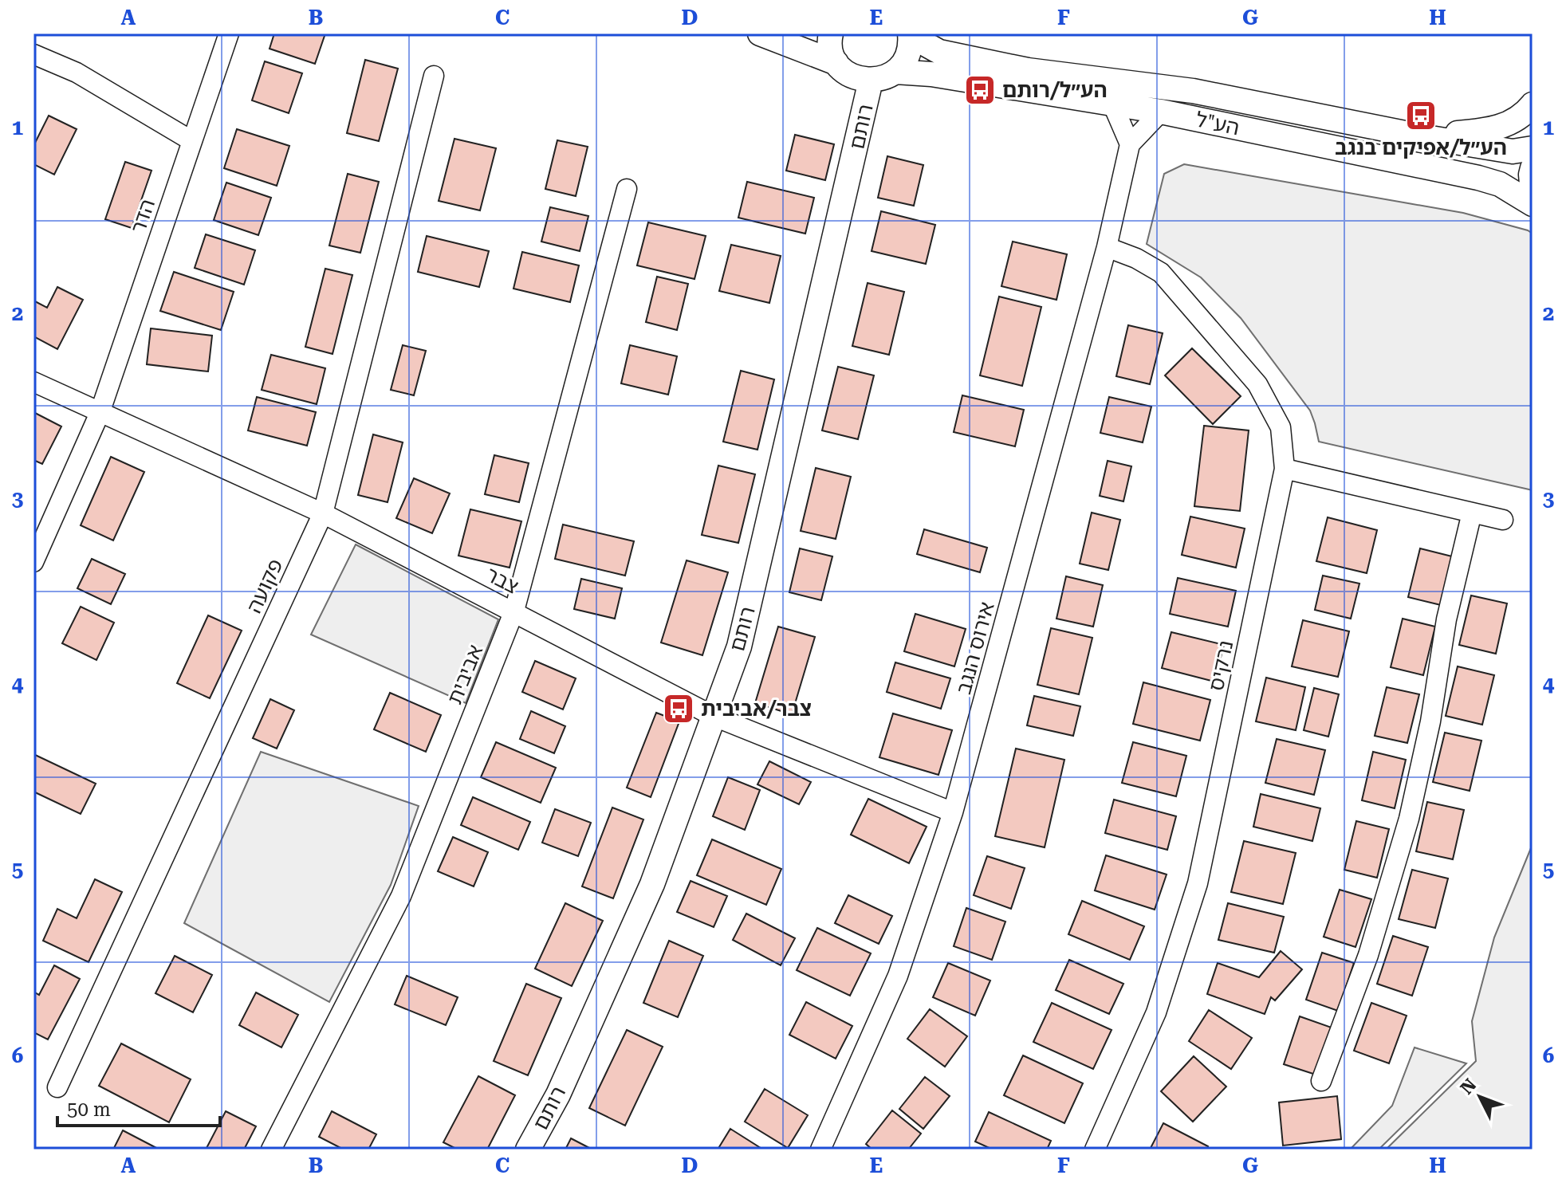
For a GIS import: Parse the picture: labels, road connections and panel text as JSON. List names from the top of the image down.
{
  "streets": {
    "street": [
      "הע\"ל",
      "רותם",
      "הדר",
      "צבר",
      "פקועה",
      "אירוס הנגב",
      "נרקיס",
      "אביבית"
    ]
  },
  "crossings": [
    ["רותם", "צבר"],
    ["הדר", "צבר"],
    ["צבר", "פקועה"],
    ["צבר", "אירוס הנגב"],
    ["צבר", "אביבית"],
    ["אירוס הנגב", "נרקיס"]
  ],
  "places": {
    "bus stop": ["הע״ל/רותם", "הע״ל/אפיקים בנגב", "צבר/אביבית"]
  },
  "scale_bar": "50 m",
  "north": "top left",
  "grid": {
    "columns": [
      "A",
      "B",
      "C",
      "D",
      "E",
      "F",
      "G",
      "H"
    ],
    "rows": [
      "1",
      "2",
      "3",
      "4",
      "5",
      "6"
    ]
  }
}
